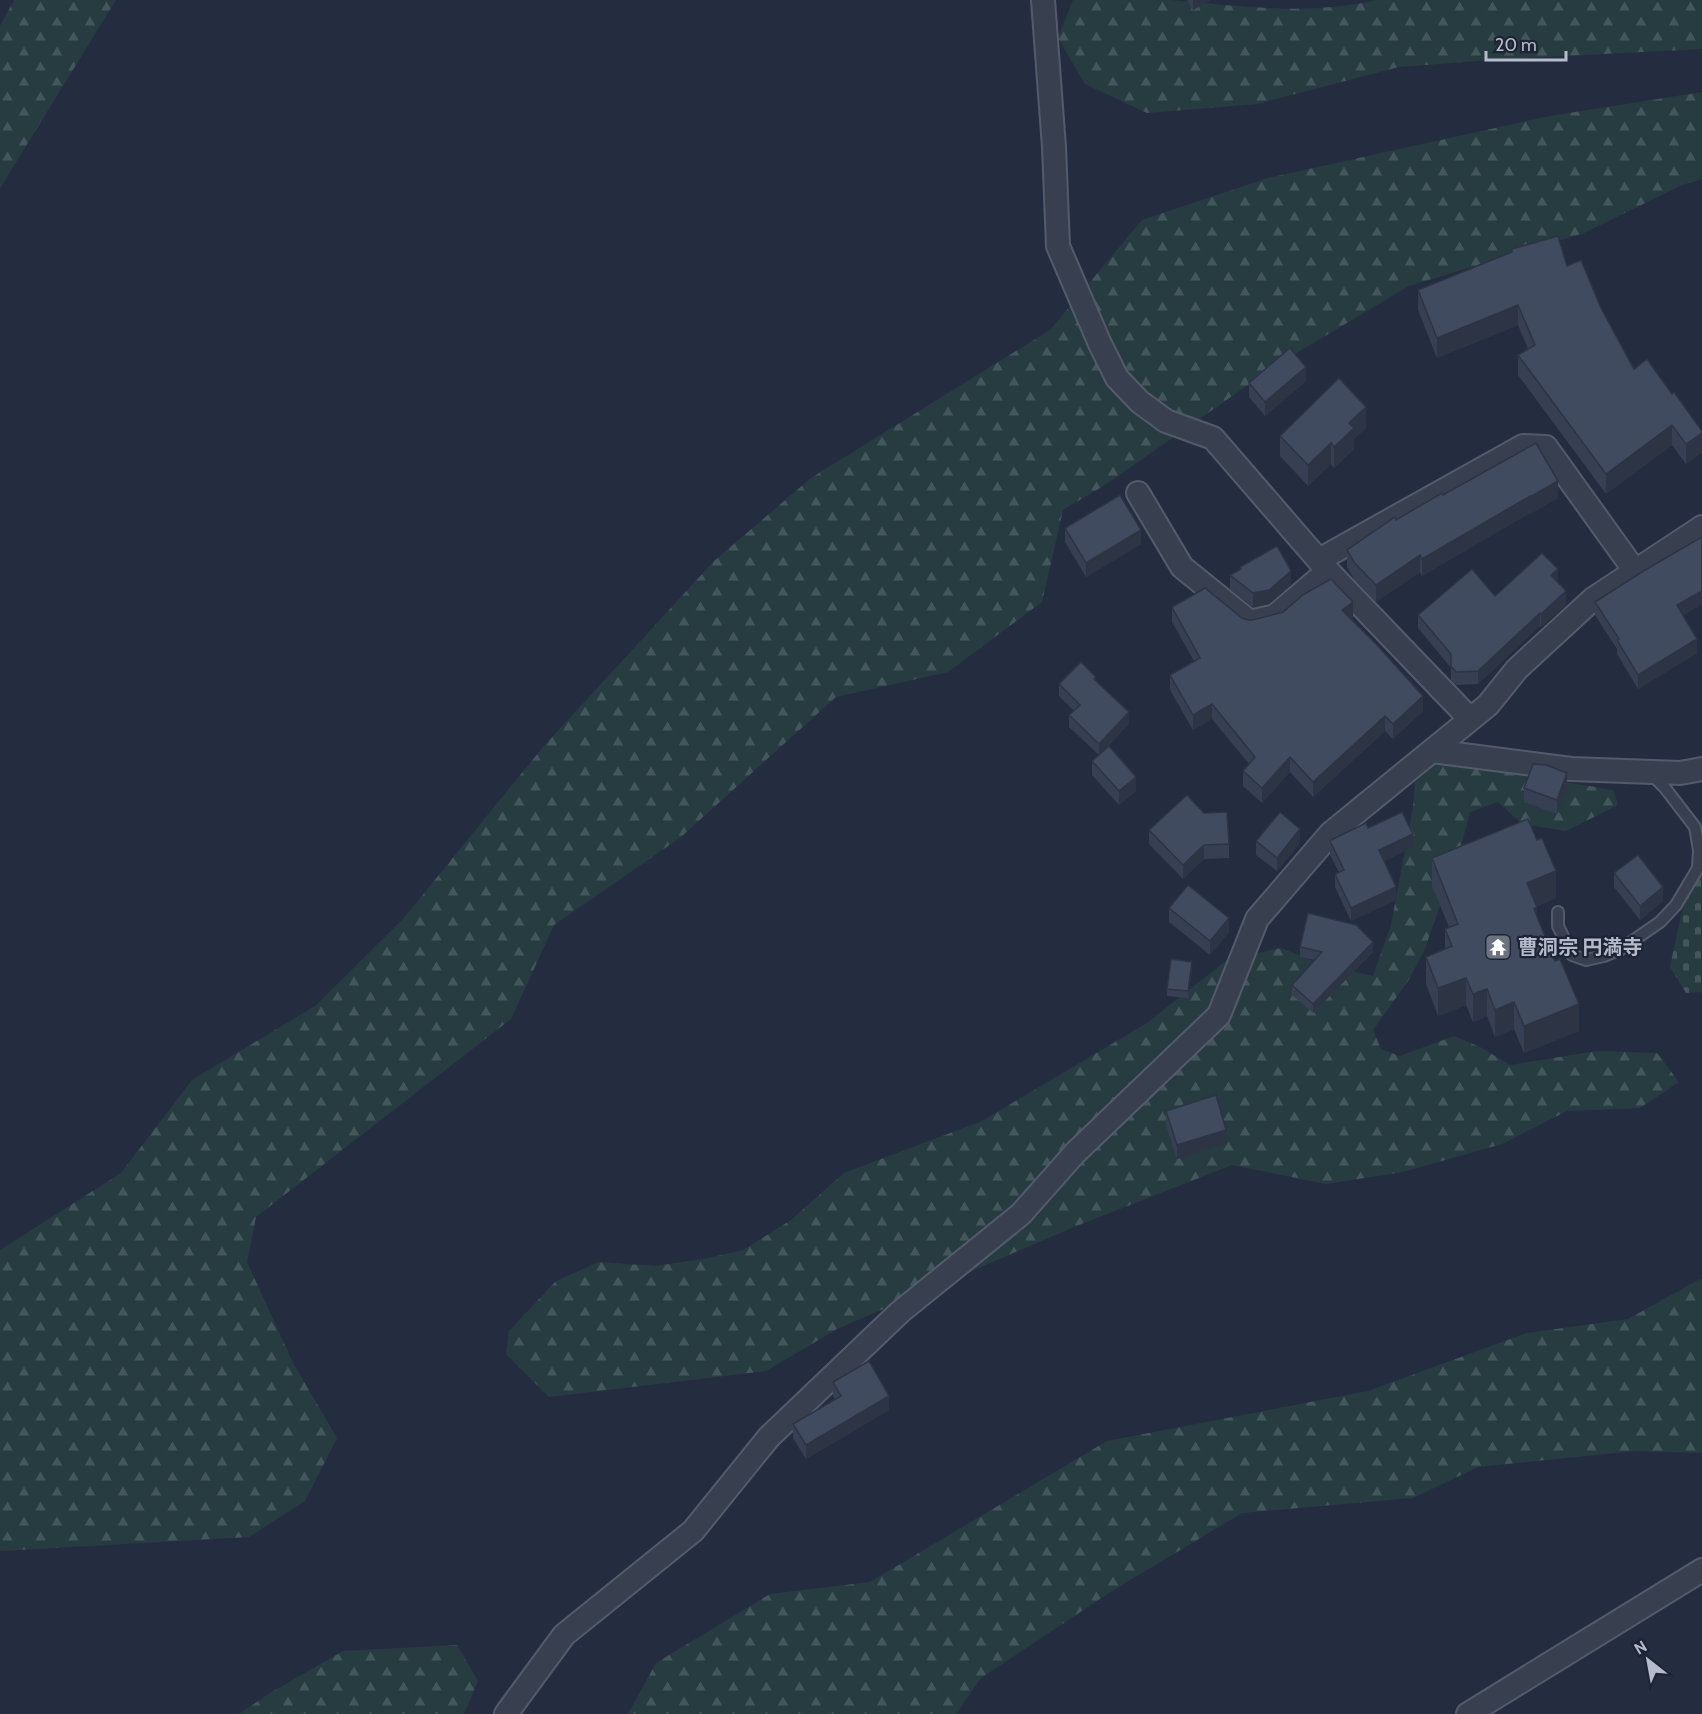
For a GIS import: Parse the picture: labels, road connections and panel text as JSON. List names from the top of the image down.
{
  "places": {
    "temple": ["曹洞宗 円満寺"]
  },
  "scale_bar": "20 m",
  "north": "top left"
}
